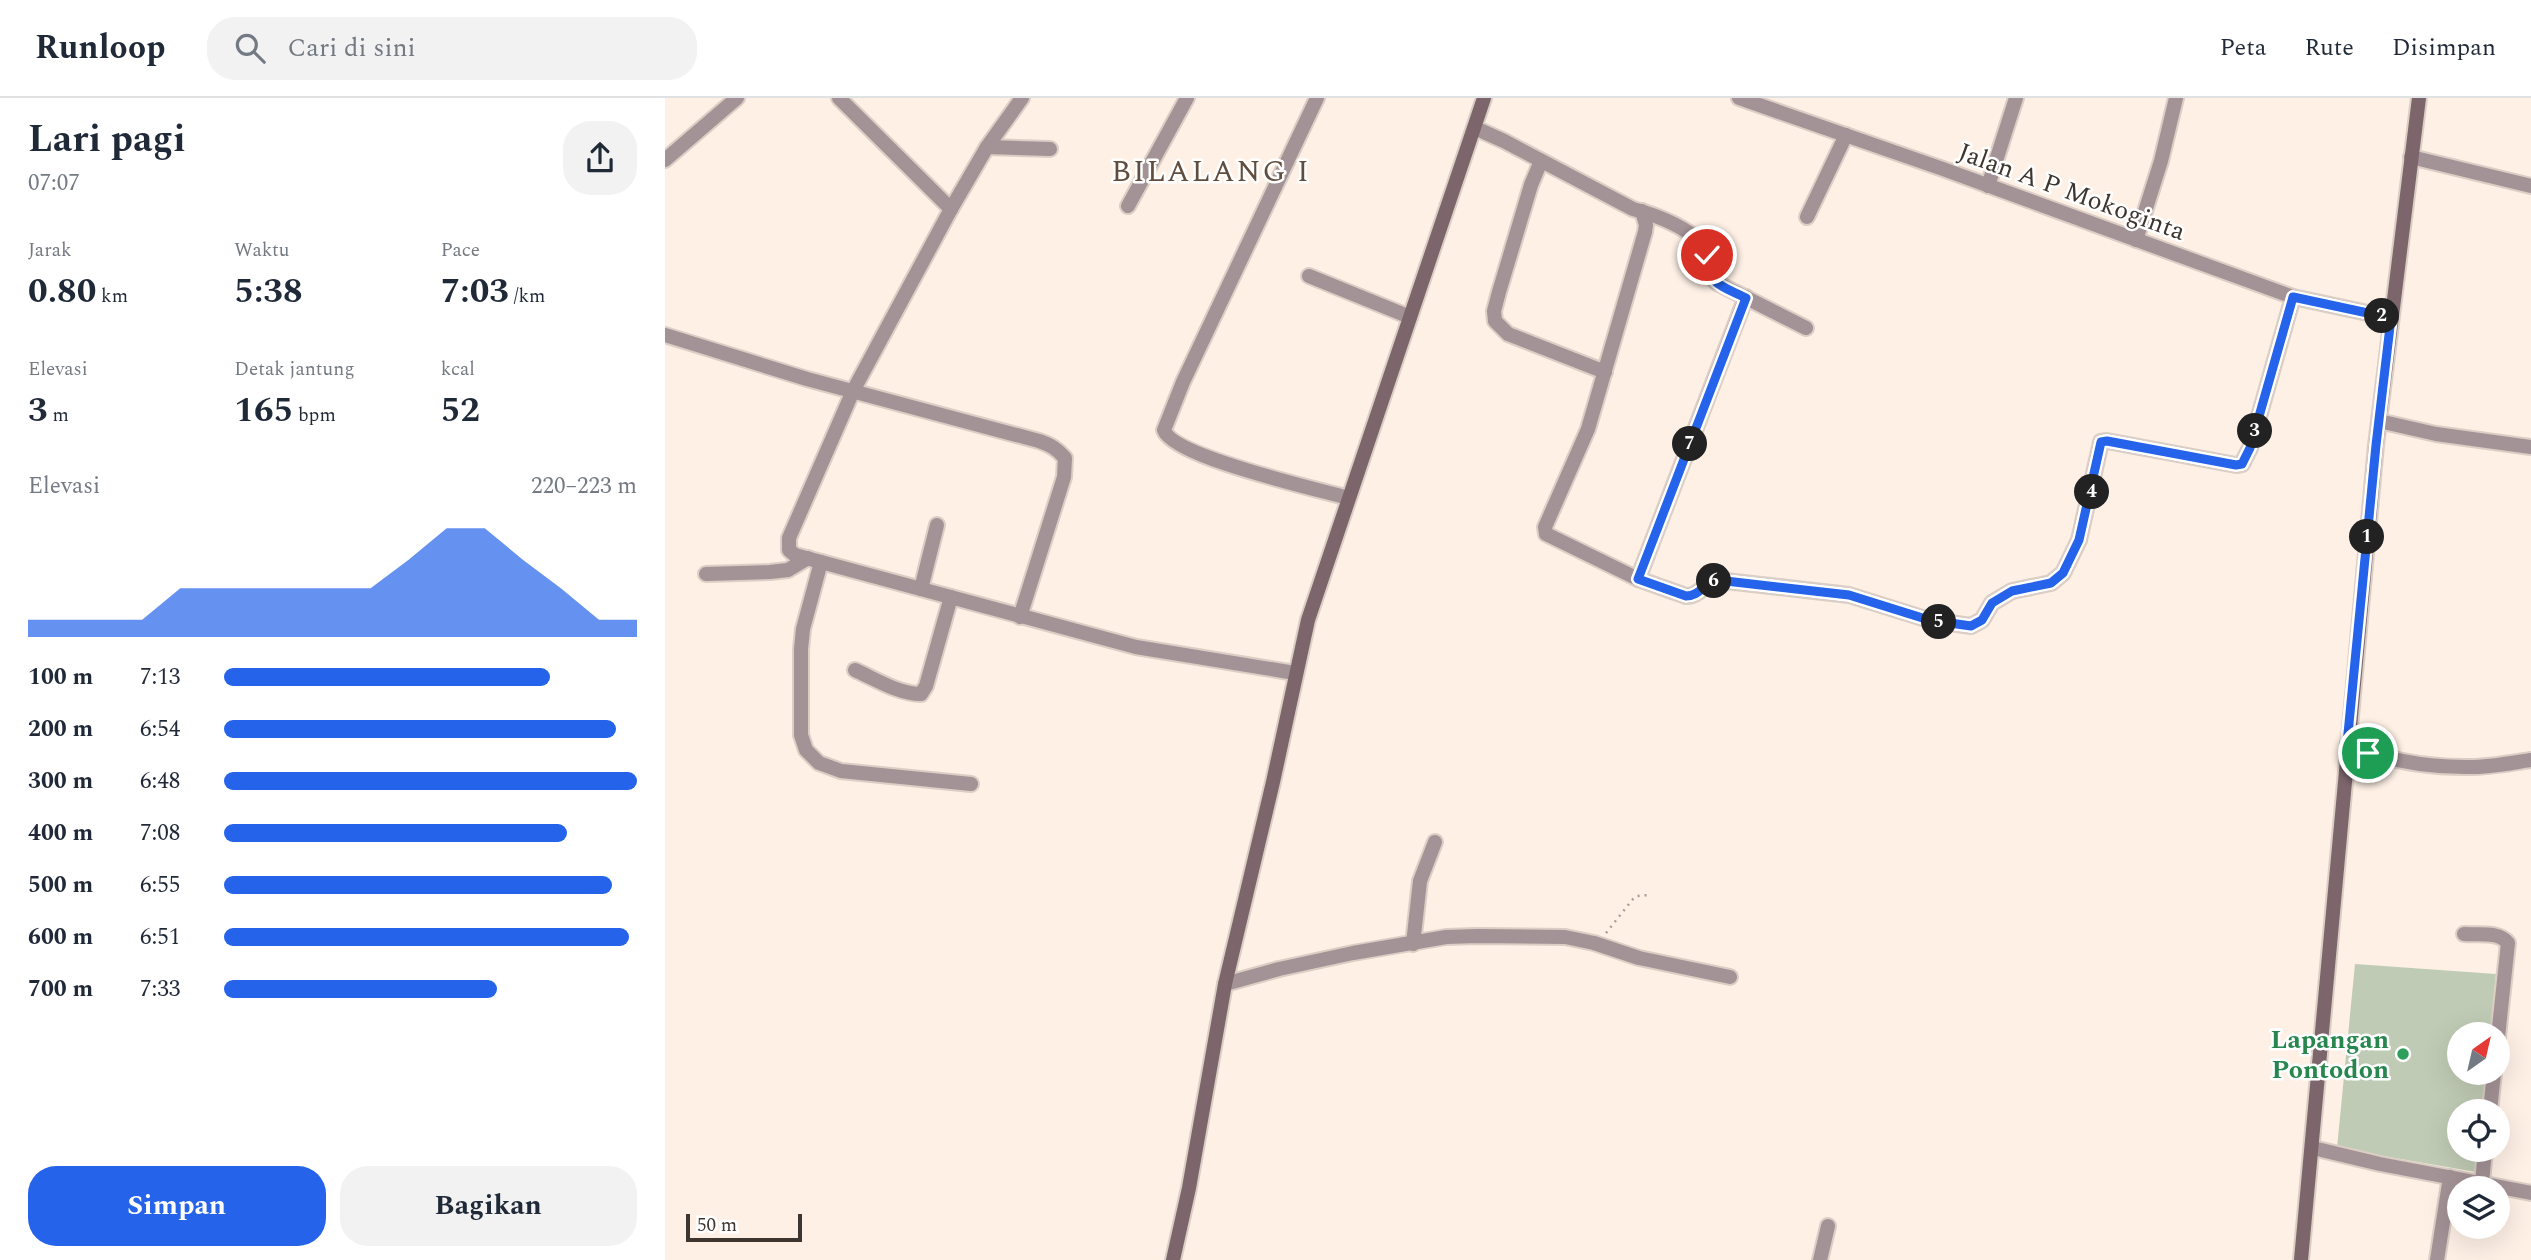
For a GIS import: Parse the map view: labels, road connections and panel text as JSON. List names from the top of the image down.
{
  "streets": {
    "street": ["Jalan A P Mokoginta"]
  },
  "districts": ["BILALANG I"],
  "places": ["Lapangan Pontodon"],
  "scale_bar": "50 m",
  "north": "top right",
  "page": {
    "header": "Runloop",
    "search": "Cari di sini",
    "nav": ["Peta", "Rute", "Disimpan"],
    "heading": ["Lari pagi", "07:07"],
    "stats": [
      ["Jarak", "0.80 km"],
      ["Waktu", "5:38"],
      ["Pace", "7:03 /km"],
      ["Elevasi", "3 m"],
      ["Detak jantung", "165 bpm"],
      ["kcal", "52"]
    ],
    "pins": [
      "2",
      "3",
      "7",
      "4",
      "1",
      "6",
      "5"
    ],
    "chart": ["Elevasi", "220–223 m"],
    "list": [
      {
        "name": "100 m",
        "note": "7:13"
      },
      {
        "name": "200 m",
        "note": "6:54"
      },
      {
        "name": "300 m",
        "note": "6:48"
      },
      {
        "name": "400 m",
        "note": "7:08"
      },
      {
        "name": "500 m",
        "note": "6:55"
      },
      {
        "name": "600 m",
        "note": "6:51"
      },
      {
        "name": "700 m",
        "note": "7:33"
      }
    ],
    "buttons": ["Simpan", "Bagikan"],
    "scale": "50 m"
  }
}
